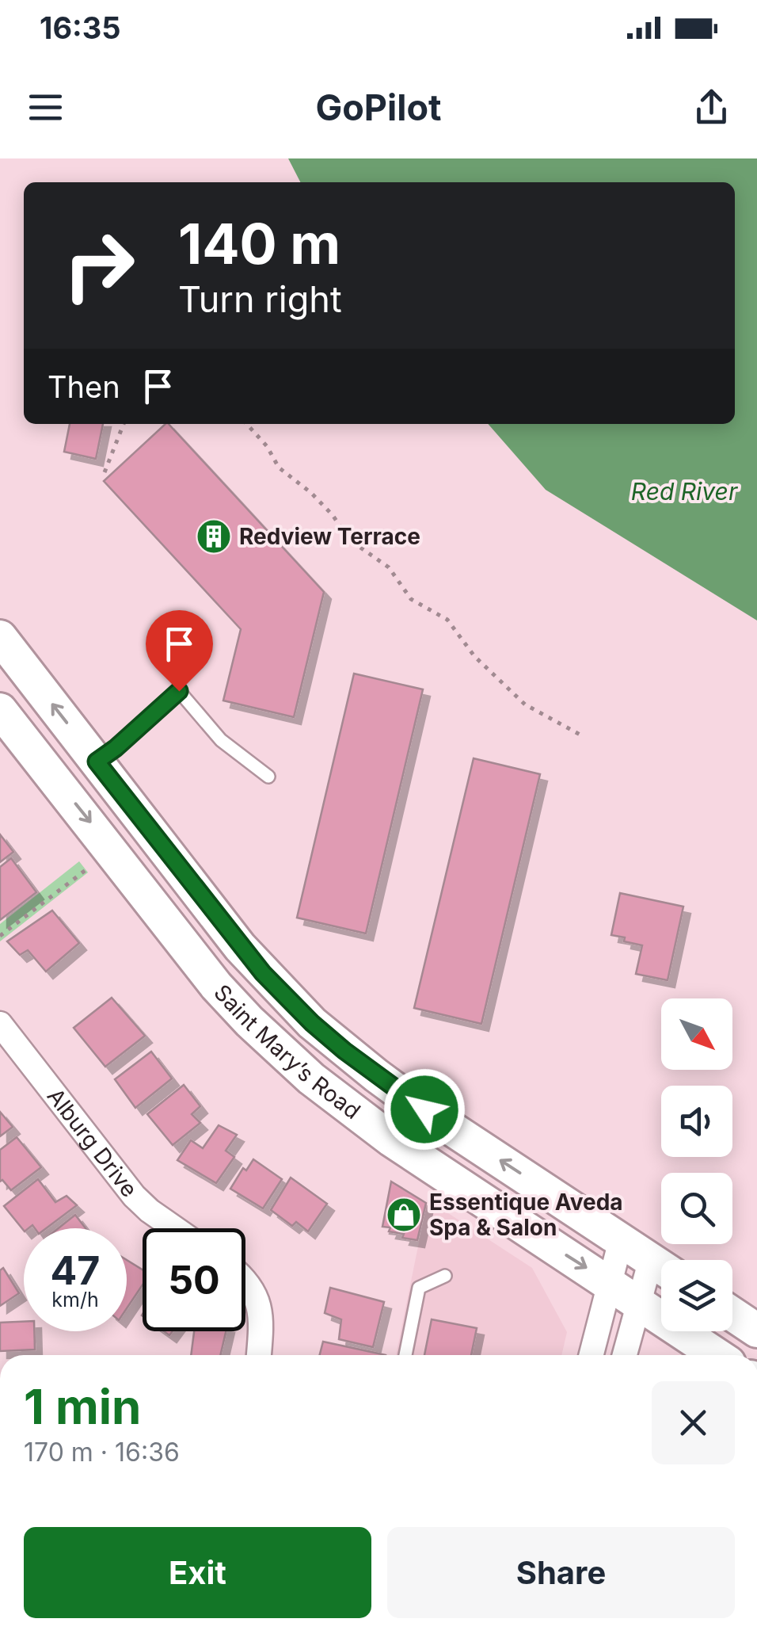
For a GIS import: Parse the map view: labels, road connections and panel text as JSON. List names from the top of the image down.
{
  "streets": {
    "main road": ["Saint Mary’s Road"],
    "street": ["Alburg Drive"]
  },
  "water": ["Red River"],
  "places": {
    "building": ["Redview Terrace"],
    "shop": ["Essentique Aveda Spa & Salon"]
  },
  "north": "bottom right",
  "page": {
    "status": "16:35",
    "header": "GoPilot",
    "turn": ["140 m", "Turn right"],
    "then": "Then",
    "speed": "47 km/h",
    "limit": "50",
    "heading": ["1 min", "170 m · 16:36"],
    "buttons": ["Exit", "Share"]
  }
}
